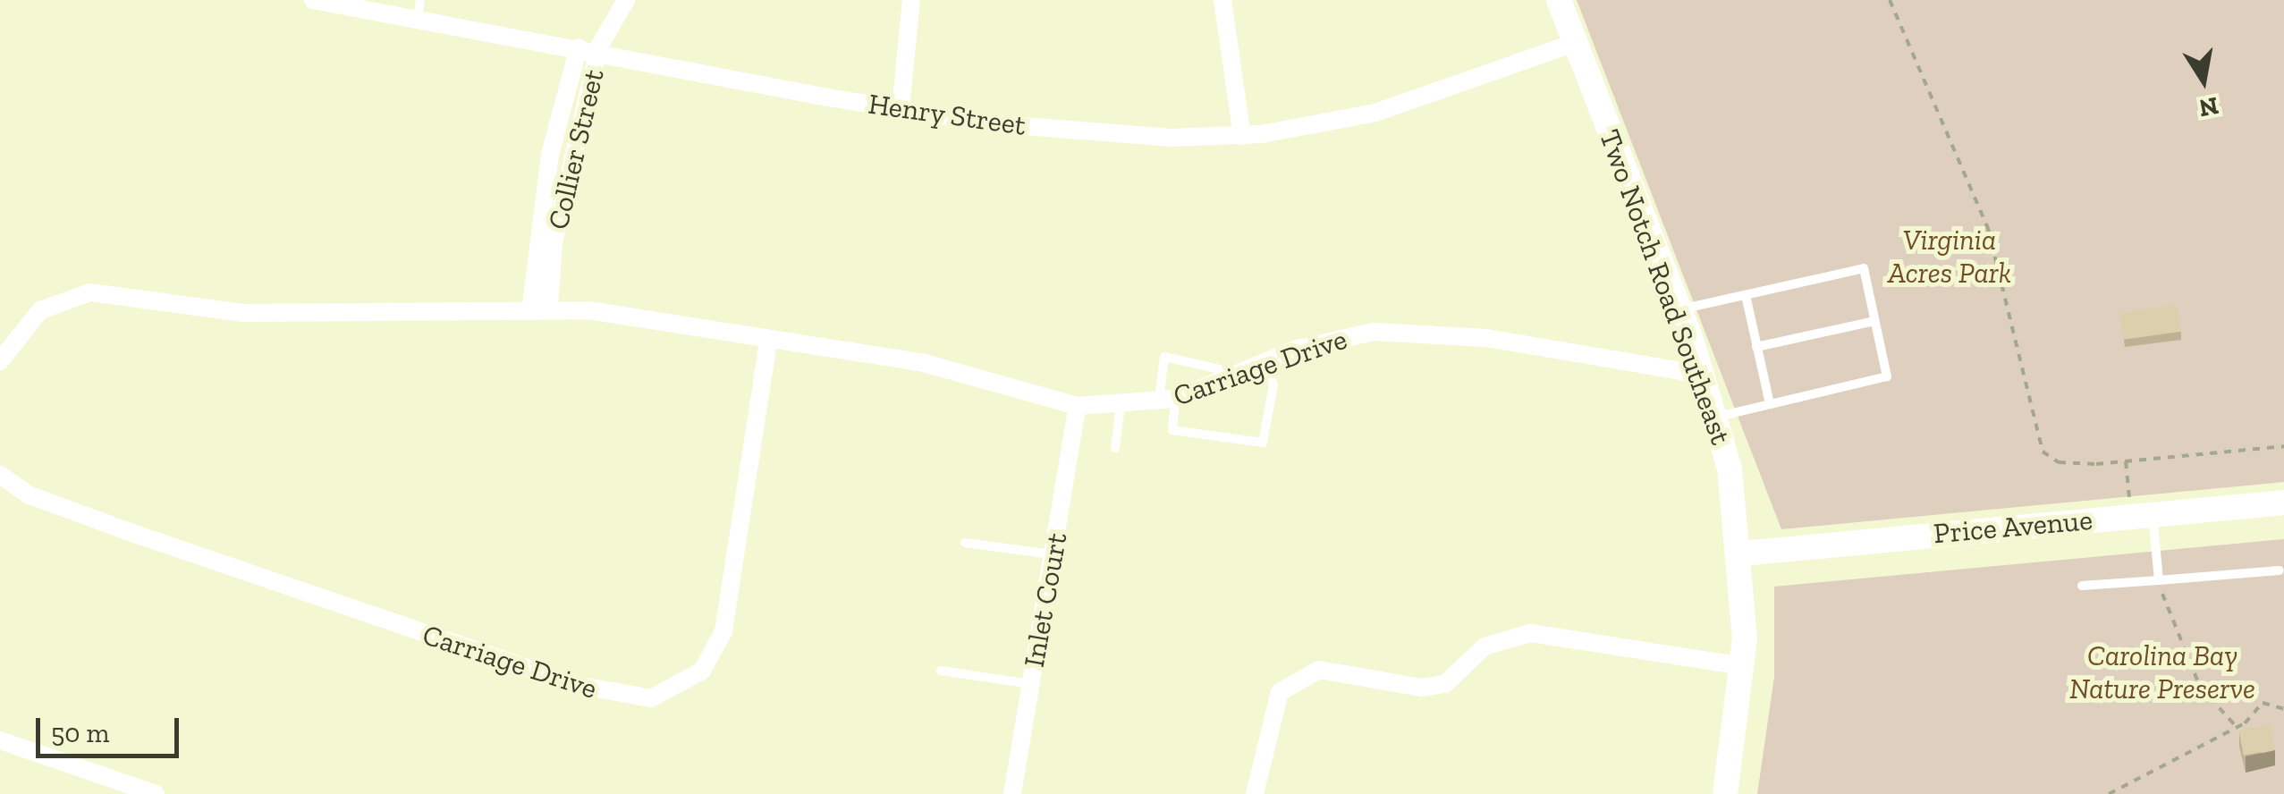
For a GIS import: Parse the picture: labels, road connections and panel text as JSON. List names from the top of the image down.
{
  "streets": {
    "street": [
      "Henry Street",
      "Collier Street",
      "Two Notch Road Southeast",
      "Carriage Drive",
      "Price Avenue",
      "Inlet Court"
    ]
  },
  "crossings": [
    ["Henry Street", "Collier Street"],
    ["Henry Street", "Two Notch Road Southeast"],
    ["Collier Street", "Carriage Drive"],
    ["Two Notch Road Southeast", "Carriage Drive"],
    ["Two Notch Road Southeast", "Price Avenue"],
    ["Carriage Drive", "Inlet Court"]
  ],
  "parks": ["Virginia Acres Park", "Carolina Bay Nature Preserve"],
  "scale_bar": "50 m",
  "north": "bottom"
}
